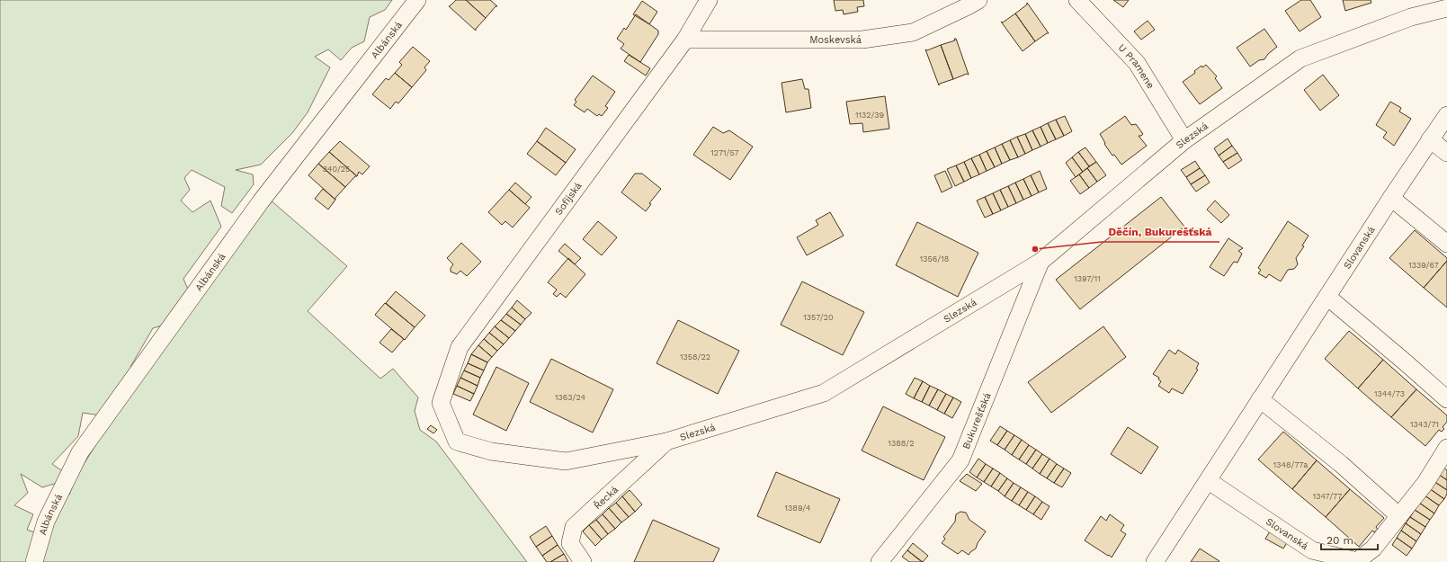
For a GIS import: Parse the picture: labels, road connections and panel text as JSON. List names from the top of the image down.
{
  "streets": {
    "street": [
      "Albánská",
      "Moskevská",
      "U Pramene",
      "Slezská",
      "Sofijská",
      "Slovanská",
      "Bukurešťská",
      "Řecká"
    ]
  },
  "crossings": [
    ["Moskevská", "Sofijská"],
    ["U Pramene", "Slezská"],
    ["Slezská", "Sofijská"],
    ["Slezská", "Bukurešťská"],
    ["Slezská", "Řecká"]
  ],
  "places": ["Děčín, Bukurešťská"],
  "house_numbers": [
    "1132/39",
    "1271/57",
    "340/25",
    "1356/18",
    "1339/67",
    "1397/11",
    "1357/20",
    "1358/22",
    "1344/73",
    "1363/24",
    "1343/71",
    "1388/2",
    "1348/77a",
    "1347/77",
    "1389/4"
  ],
  "scale_bar": "20 m"
}
